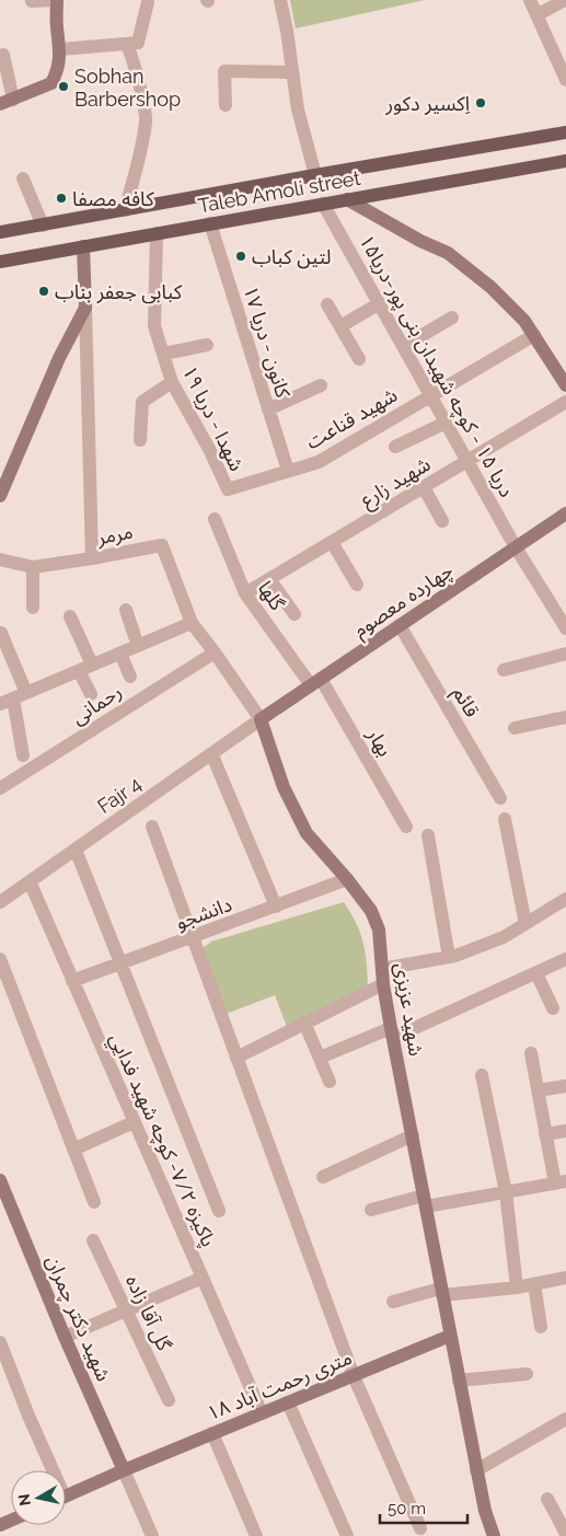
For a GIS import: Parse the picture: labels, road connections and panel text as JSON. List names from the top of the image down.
{
  "streets": {
    "main road": ["Taleb Amoli street"],
    "street": [
      "کانون - دریا ۱۷",
      "دریا ۱۵ - كوچه شهيدان بنی پور-دريا۱۵",
      "شهدا - دریا ۱۹",
      "شهید قناعت",
      "شهید زارع",
      "مرمر",
      "گلها",
      "چهارده معصوم",
      "قائم",
      "رحمانی",
      "بهار",
      "Fajr 4",
      "دانشجو",
      "شهید عزیزی",
      "پاکیزه ۷/۲- كوچه شهيد فدايي",
      "گل آقا زاده",
      "شهید دکتر چمران",
      "۱۸ متری رحمت آباد"
    ]
  },
  "crossings": [
    ["Taleb Amoli street", "کانون - دریا ۱۷"],
    ["Taleb Amoli street", "دریا ۱۵ - كوچه شهيدان بنی پور-دريا۱۵"],
    ["Taleb Amoli street", "شهدا - دریا ۱۹"],
    ["کانون - دریا ۱۷", "شهید قناعت"],
    ["دریا ۱۵ - كوچه شهيدان بنی پور-دريا۱۵", "شهید قناعت"],
    ["دریا ۱۵ - كوچه شهيدان بنی پور-دريا۱۵", "شهید زارع"],
    ["دریا ۱۵ - كوچه شهيدان بنی پور-دريا۱۵", "چهارده معصوم"],
    ["شهدا - دریا ۱۹", "شهید قناعت"],
    ["شهید زارع", "گلها"],
    ["مرمر", "چهارده معصوم"],
    ["مرمر", "رحمانی"],
    ["مرمر", "Fajr 4"],
    ["مرمر", "شهید عزیزی"],
    ["گلها", "چهارده معصوم"],
    ["گلها", "بهار"],
    ["چهارده معصوم", "قائم"],
    ["چهارده معصوم", "بهار"],
    ["چهارده معصوم", "Fajr 4"],
    ["چهارده معصوم", "شهید عزیزی"],
    ["Fajr 4", "شهید عزیزی"],
    ["Fajr 4", "پاکیزه ۷/۲- كوچه شهيد فدايي"],
    ["دانشجو", "شهید عزیزی"],
    ["دانشجو", "پاکیزه ۷/۲- كوچه شهيد فدايي"],
    ["شهید عزیزی", "۱۸ متری رحمت آباد"],
    ["پاکیزه ۷/۲- كوچه شهيد فدايي", "۱۸ متری رحمت آباد"],
    ["شهید دکتر چمران", "۱۸ متری رحمت آباد"]
  ],
  "places": [
    "Sobhan Barbershop",
    "اِکسیر دکور",
    "کافه مصفا",
    "لتین کباب",
    "کبابی جعفر بناب"
  ],
  "scale_bar": "50 m",
  "north": "left"
}
